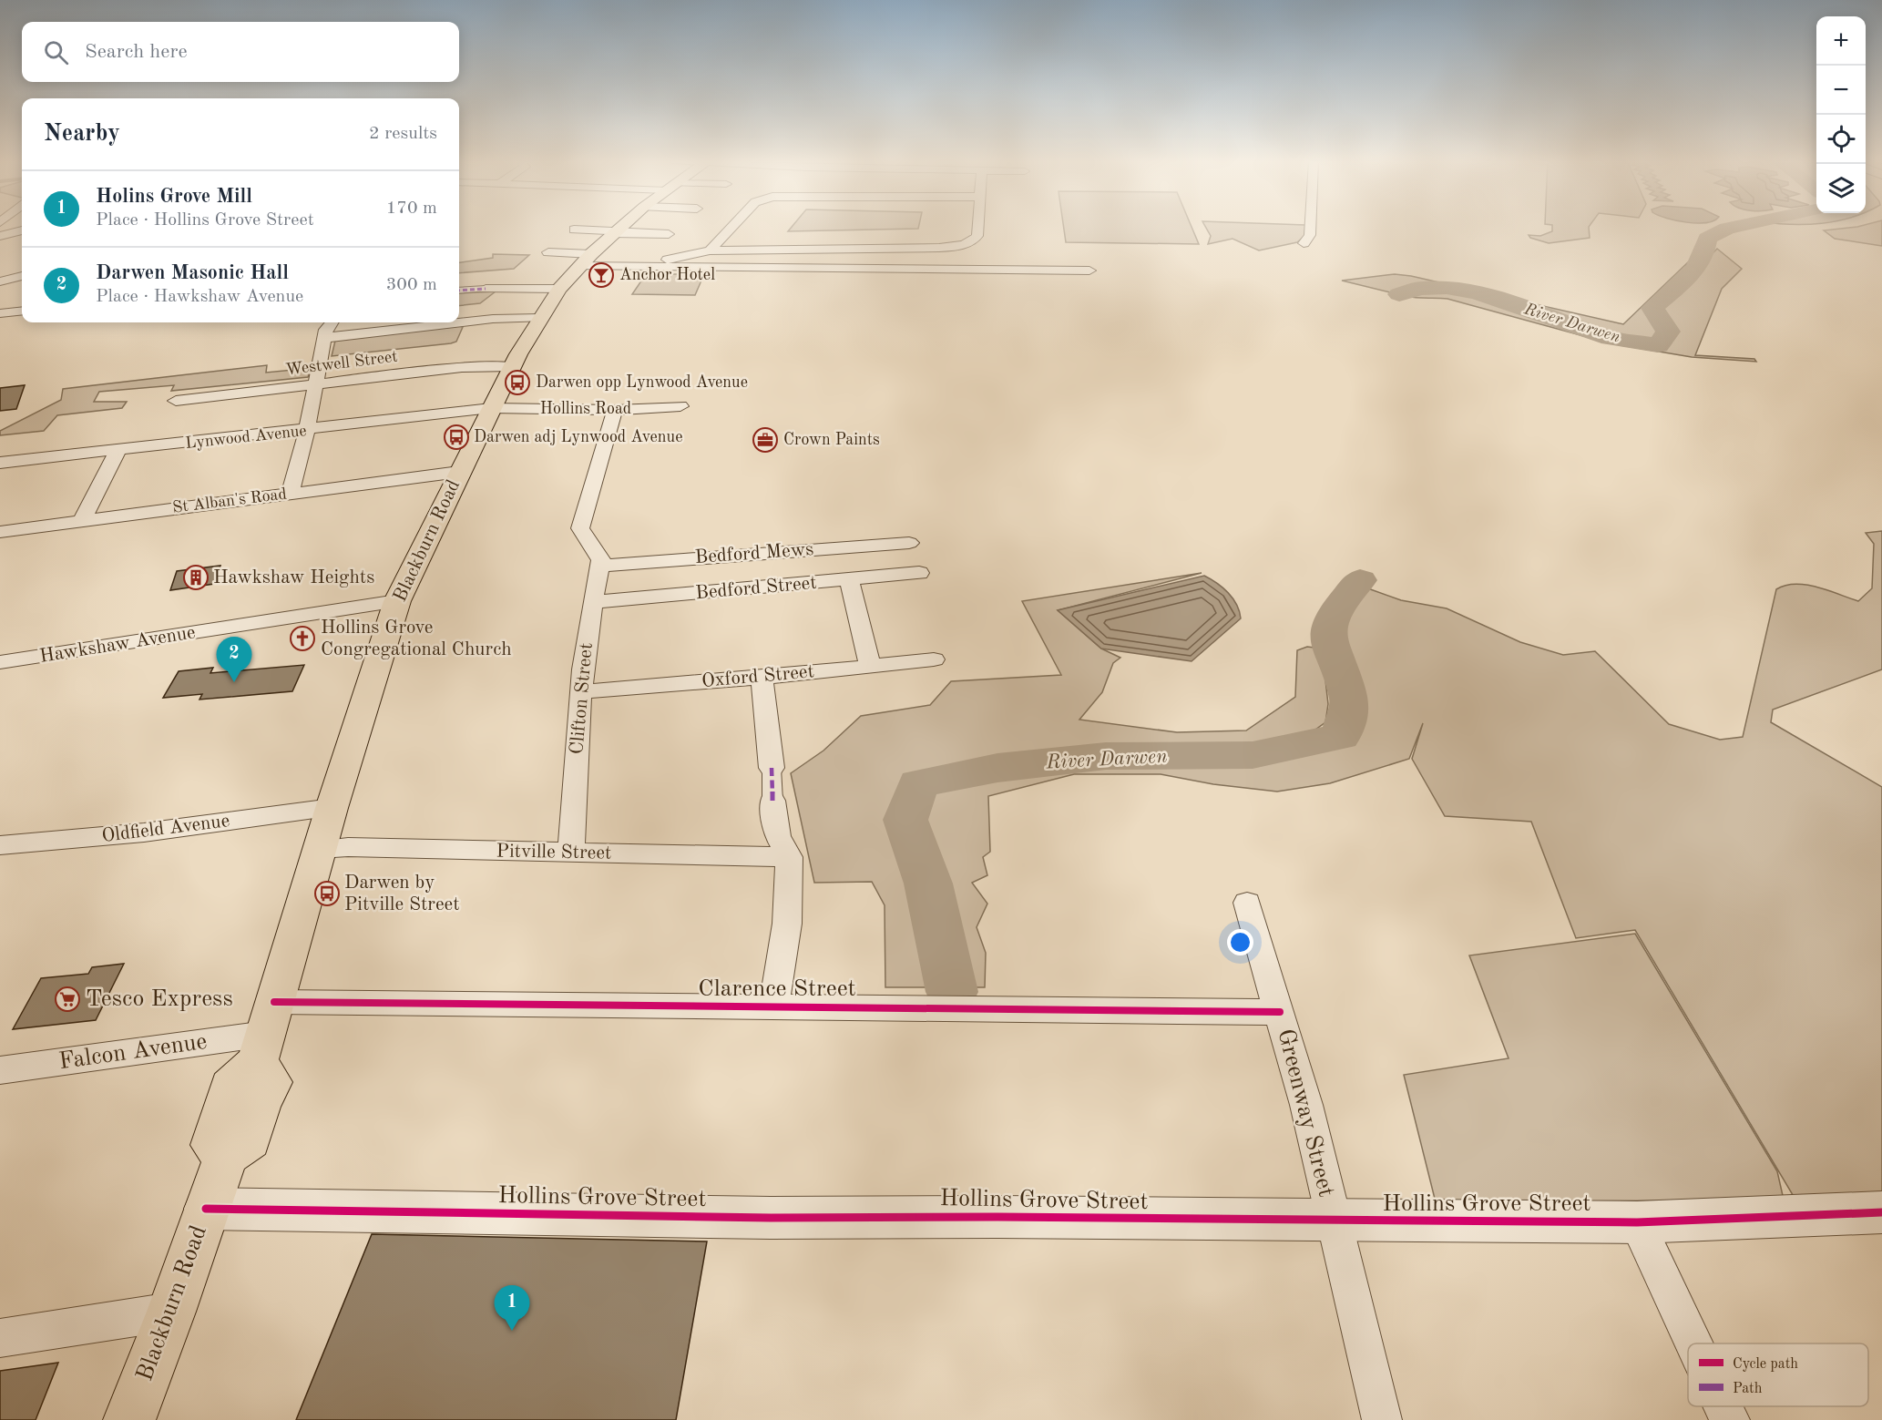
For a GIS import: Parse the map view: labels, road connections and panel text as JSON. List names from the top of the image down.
{
  "streets": {
    "highway": ["Blackburn Road"],
    "street": [
      "Westwell Street",
      "Hollins Road",
      "Lynwood Avenue",
      "St Alban's Road",
      "Bedford Mews",
      "Bedford Street",
      "Hawkshaw Avenue",
      "Oxford Street",
      "Clifton Street",
      "Oldfield Avenue",
      "Pitville Street",
      "Clarence Street",
      "Falcon Avenue",
      "Greenway Street",
      "Hollins Grove Street"
    ]
  },
  "crossings": [
    ["Westwell Street", "Blackburn Road"],
    ["Hollins Road", "Lynwood Avenue"],
    ["Hollins Road", "Blackburn Road"],
    ["Lynwood Avenue", "Blackburn Road"],
    ["St Alban's Road", "Blackburn Road"],
    ["Blackburn Road", "Hawkshaw Avenue"],
    ["Blackburn Road", "Oldfield Avenue"],
    ["Blackburn Road", "Pitville Street"],
    ["Blackburn Road", "Clarence Street"],
    ["Blackburn Road", "Falcon Avenue"],
    ["Blackburn Road", "Hollins Grove Street"],
    ["Bedford Mews", "Clifton Street"],
    ["Bedford Street", "Clifton Street"],
    ["Oxford Street", "Clifton Street"],
    ["Clifton Street", "Pitville Street"],
    ["Clarence Street", "Greenway Street"],
    ["Greenway Street", "Hollins Grove Street"]
  ],
  "water": ["River Darwen"],
  "places": {
    "bar": ["Anchor Hotel"],
    "bus stop": ["Darwen opp Lynwood Avenue", "Darwen adj Lynwood Avenue", "Darwen by Pitville Street"],
    "office": ["Crown Paints"],
    "building": ["Hawkshaw Heights"],
    "church": ["Hollins Grove Congregational Church"],
    "supermarket": ["Tesco Express"]
  },
  "legend": ["Cycle path", "Path"],
  "page": {
    "map_buttons": ["+", "−"],
    "search": "Search here",
    "heading": ["Nearby", "2 results"],
    "list": [
      {
        "mark": "1",
        "name": "Holins Grove Mill",
        "note": "Place · Hollins Grove Street",
        "value": "170 m"
      },
      {
        "mark": "2",
        "name": "Darwen Masonic Hall",
        "note": "Place · Hawkshaw Avenue",
        "value": "300 m"
      }
    ],
    "pins": ["2", "1"]
  }
}
